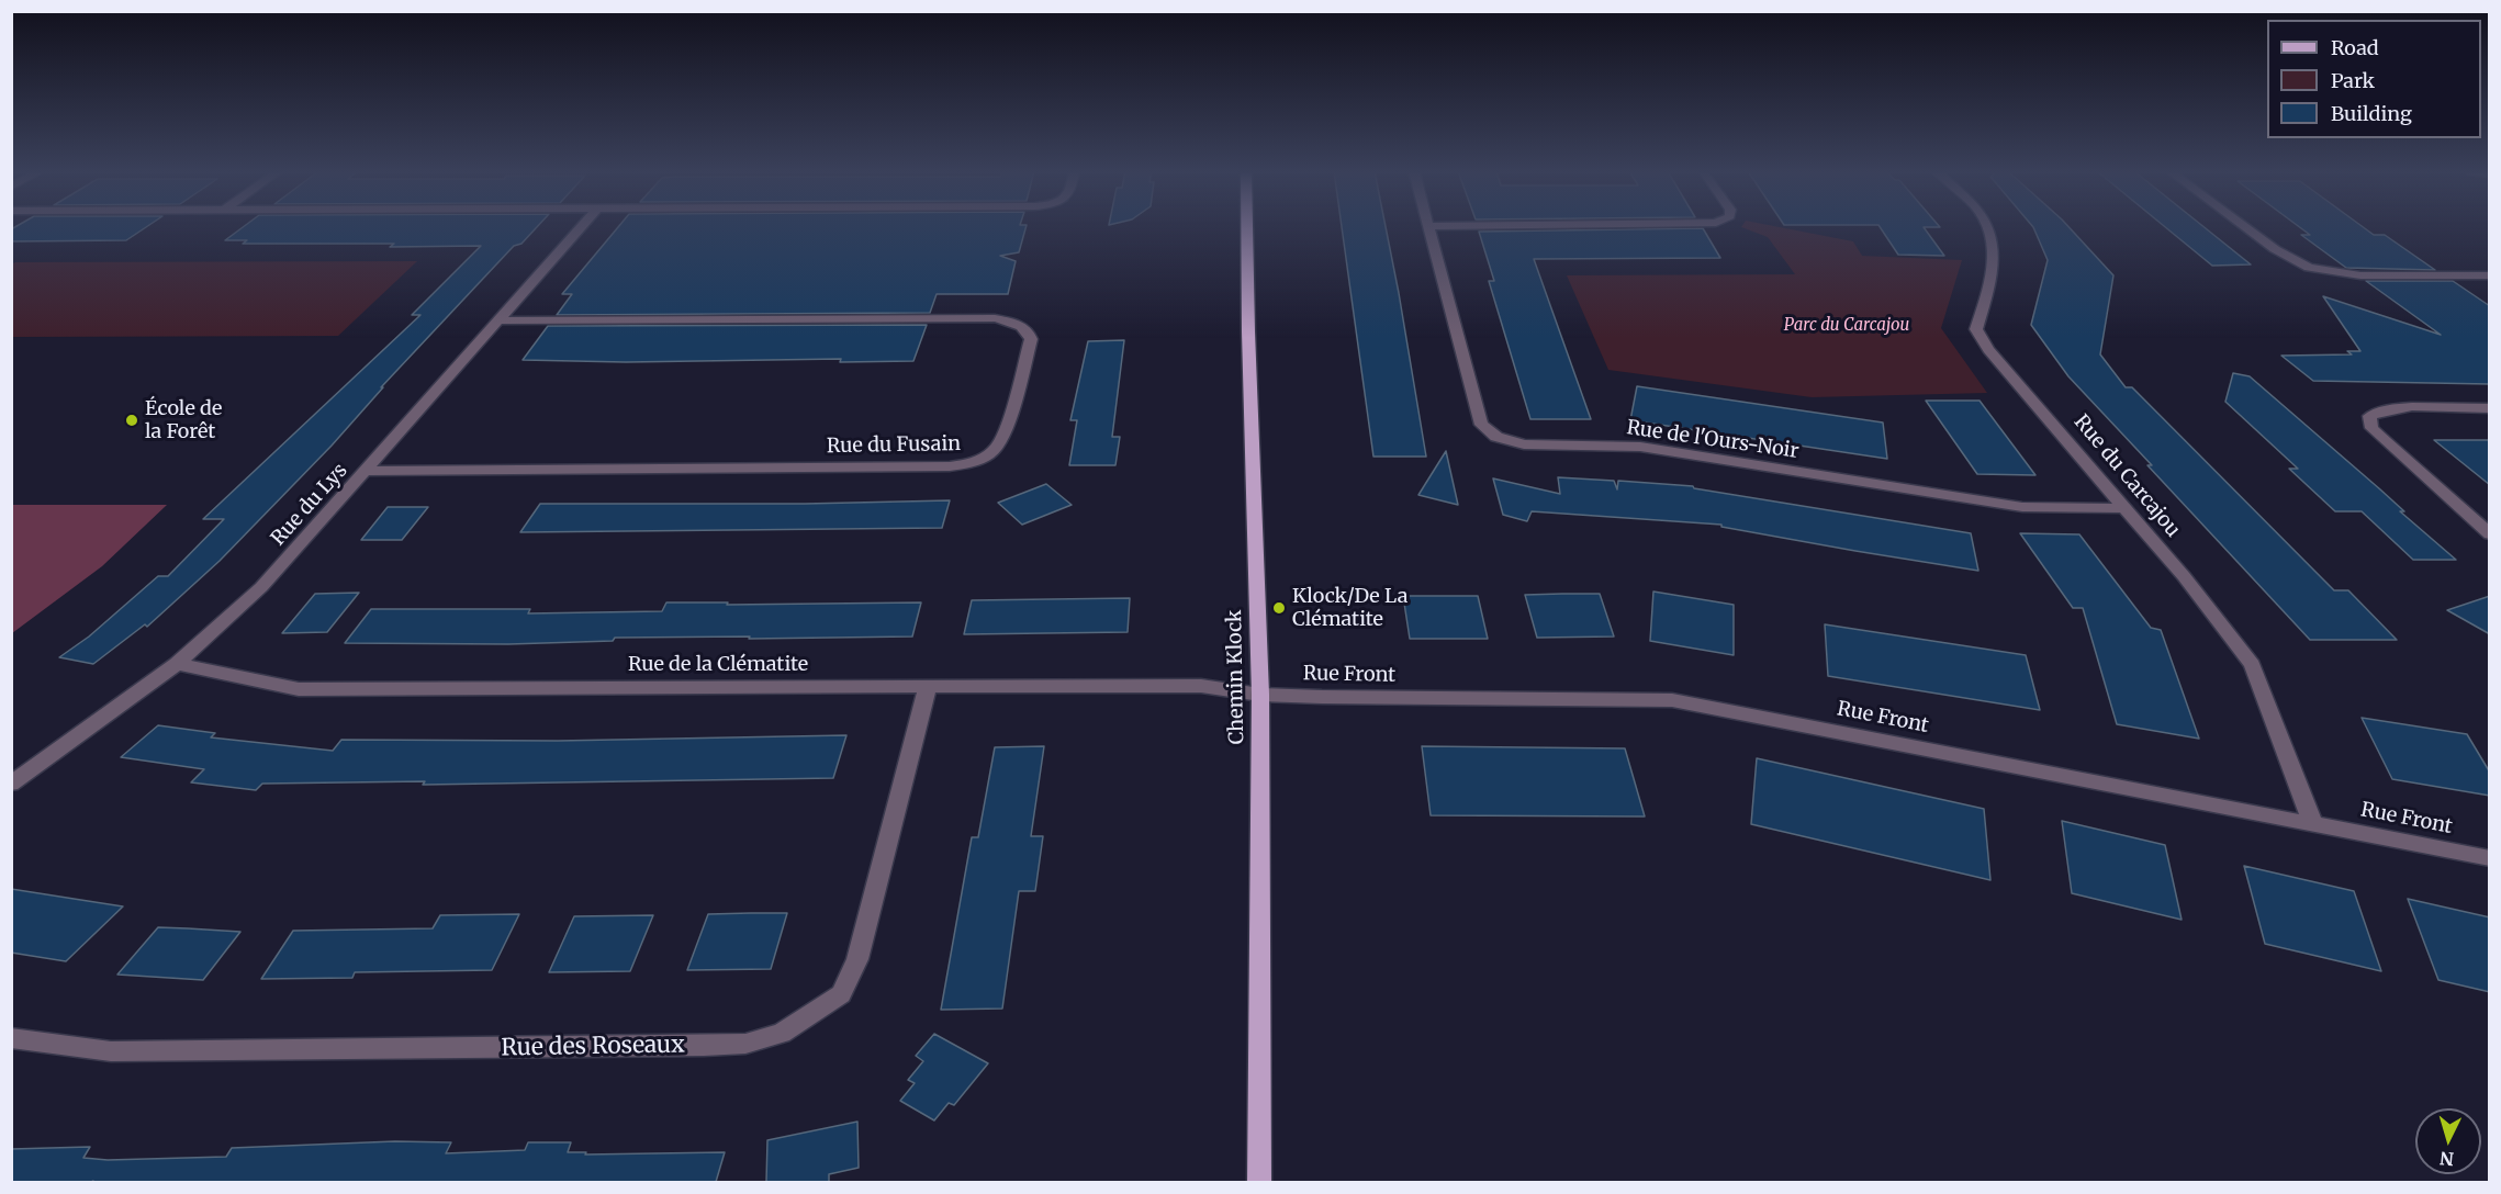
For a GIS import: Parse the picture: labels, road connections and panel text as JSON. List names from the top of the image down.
{
  "streets": {
    "main road": ["Chemin Klock"],
    "street": [
      "Rue de l'Ours-Noir",
      "Rue du Fusain",
      "Rue du Carcajou",
      "Rue du Lys",
      "Rue de la Clématite",
      "Rue Front",
      "Rue des Roseaux"
    ]
  },
  "crossings": [
    ["Rue de l'Ours-Noir", "Rue du Carcajou"],
    ["Rue du Fusain", "Rue du Lys"],
    ["Rue du Carcajou", "Rue Front"],
    ["Rue du Lys", "Rue de la Clématite"],
    ["Rue de la Clématite", "Rue Front"],
    ["Rue de la Clématite", "Chemin Klock"],
    ["Rue de la Clématite", "Rue des Roseaux"],
    ["Rue Front", "Chemin Klock"]
  ],
  "parks": ["Parc du Carcajou"],
  "places": ["École de la Forêt", "Klock/De La Clématite"],
  "legend": ["Road", "Park", "Building"],
  "north": "bottom"
}
